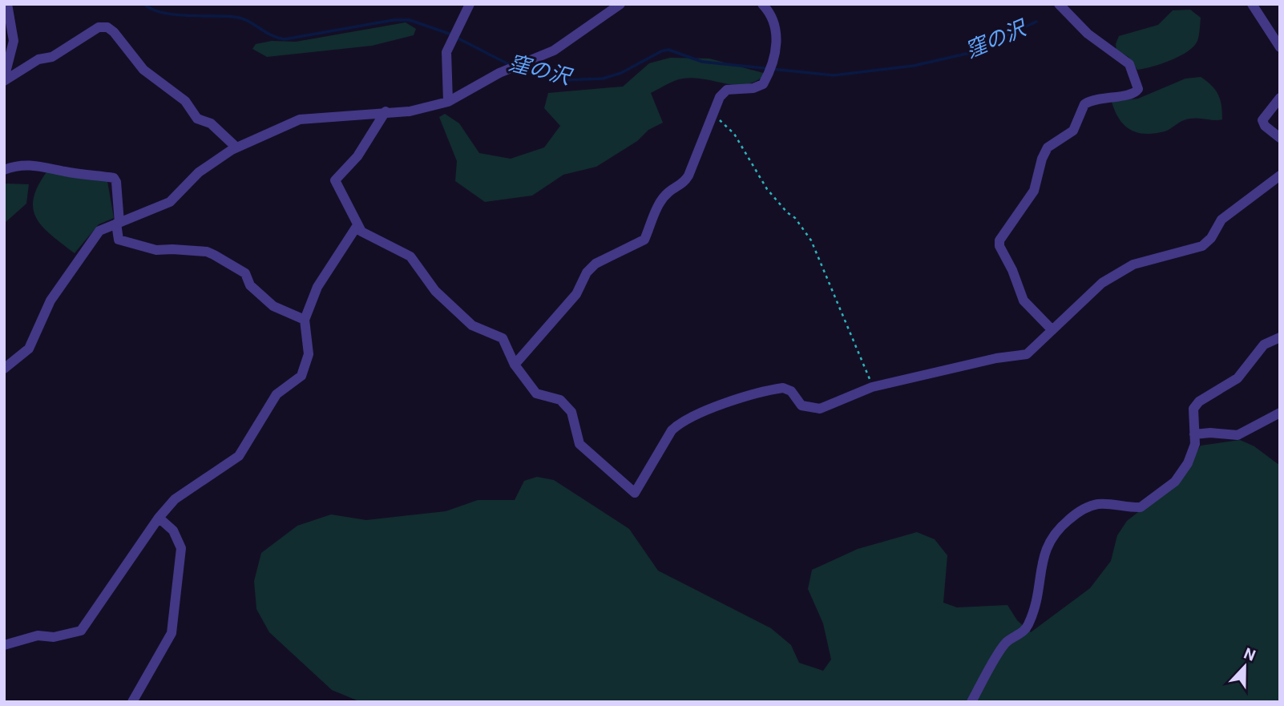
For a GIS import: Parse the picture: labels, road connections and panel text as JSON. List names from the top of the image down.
{
  "water": ["窪の沢"],
  "north": "top"
}
